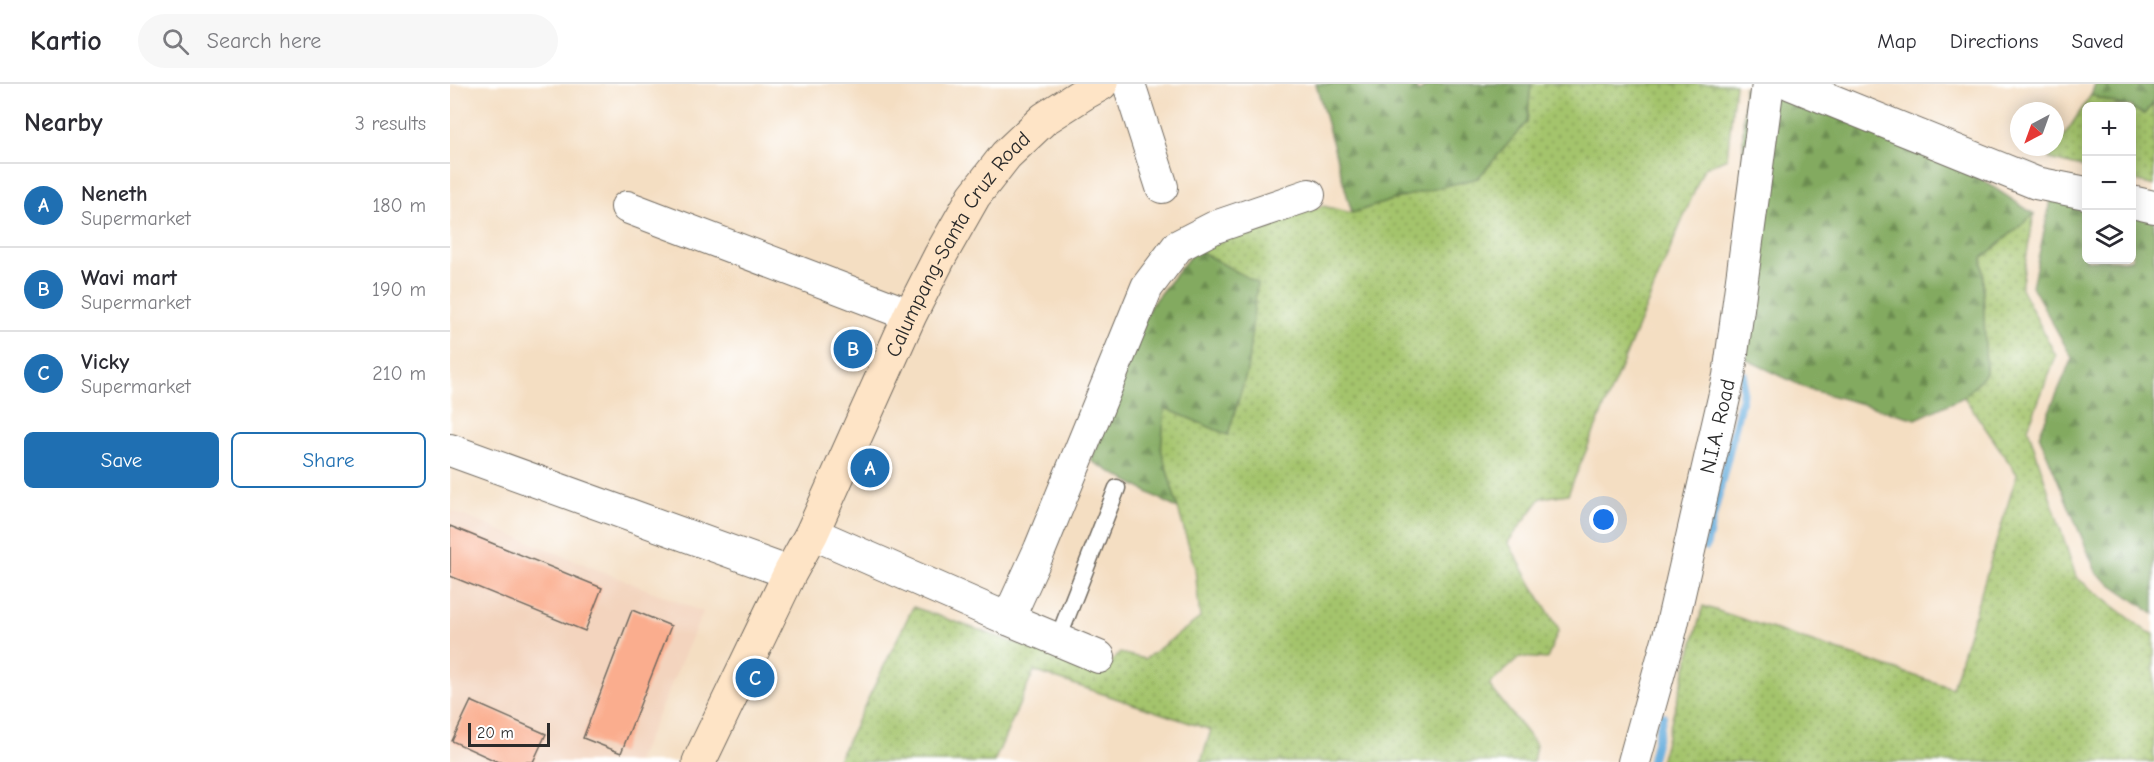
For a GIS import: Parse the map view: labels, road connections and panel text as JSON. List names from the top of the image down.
{
  "streets": {
    "main road": ["Calumpang-Santa Cruz Road"],
    "street": ["N.I.A. Road"]
  },
  "scale_bar": "20 m",
  "north": "bottom left",
  "page": {
    "header": "Kartio",
    "search": "Search here",
    "nav": ["Map", "Directions", "Saved"],
    "heading": ["Nearby", "3 results"],
    "map_buttons": ["+", "−"],
    "list": [
      {
        "mark": "A",
        "name": "Neneth",
        "note": "Supermarket",
        "value": "180 m"
      },
      {
        "mark": "B",
        "name": "Wavi mart",
        "note": "Supermarket",
        "value": "190 m"
      },
      {
        "mark": "C",
        "name": "Vicky",
        "note": "Supermarket",
        "value": "210 m"
      }
    ],
    "pins": ["B", "A", "C"],
    "buttons": ["Save", "Share"],
    "scale": "20 m"
  }
}
